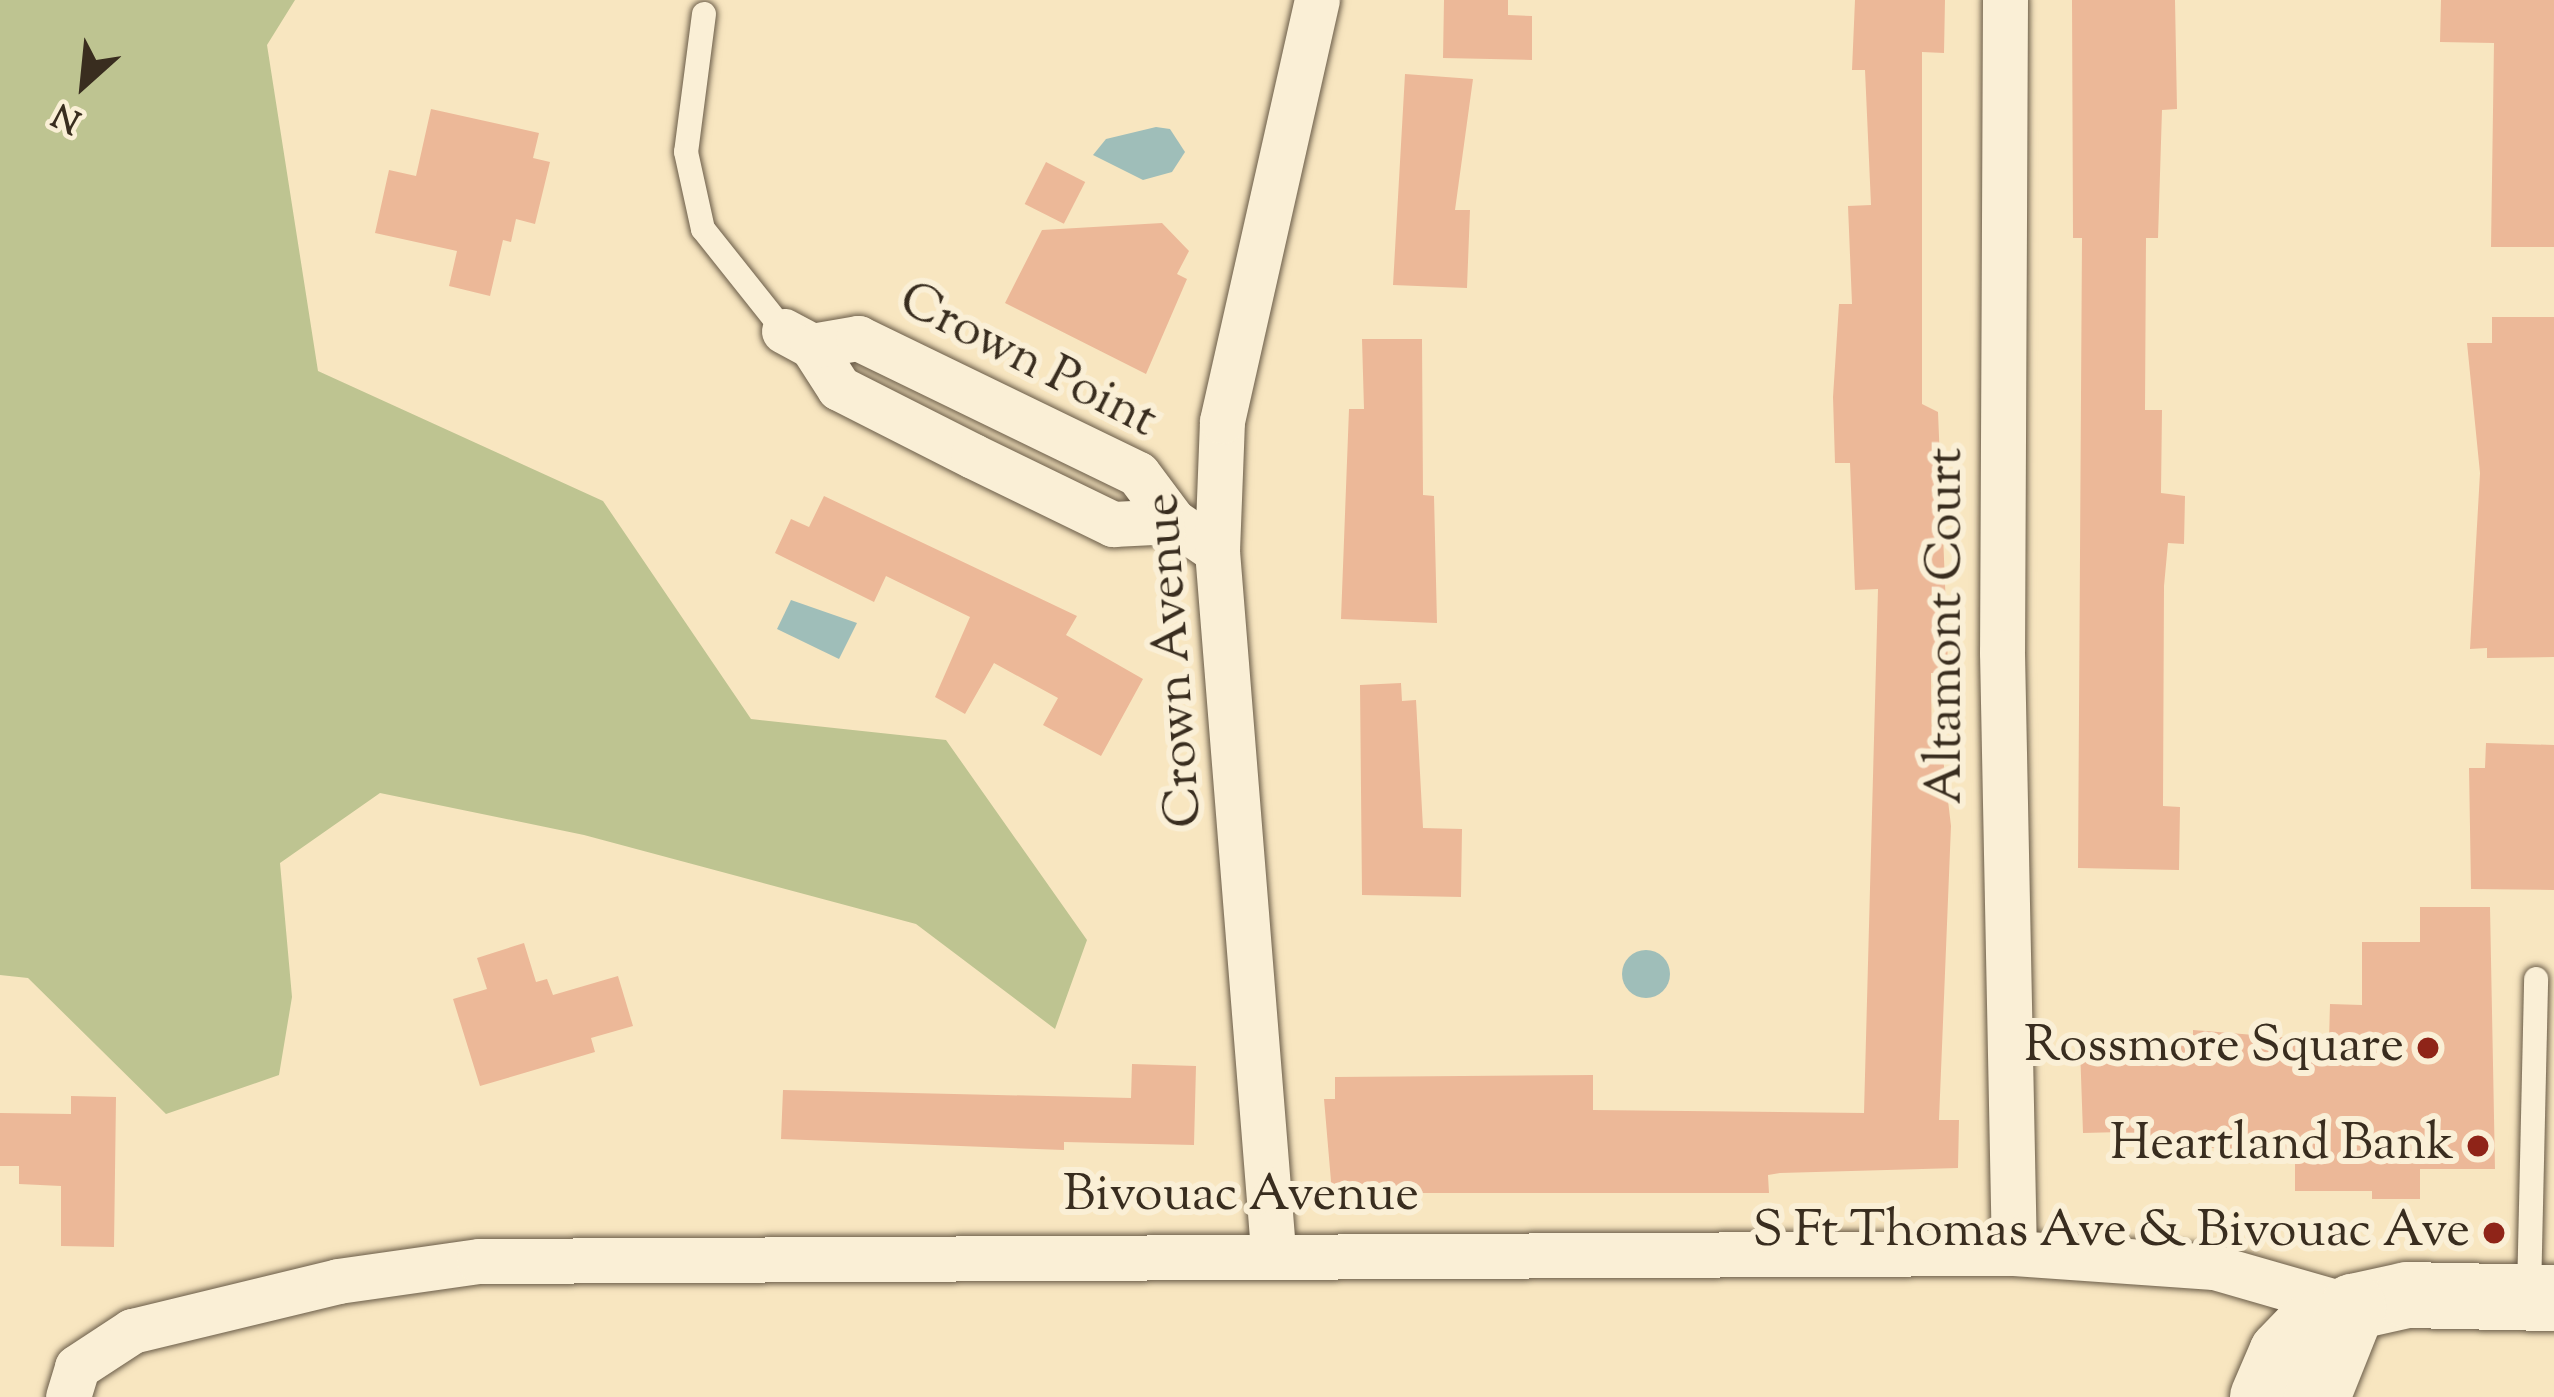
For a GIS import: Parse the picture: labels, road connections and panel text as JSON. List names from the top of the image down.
{
  "streets": {
    "street": [
      "Crown Point",
      "Altamont Court",
      "Crown Avenue",
      "Bivouac Avenue"
    ]
  },
  "crossings": [
    ["Crown Point", "Crown Avenue"],
    ["Altamont Court", "Bivouac Avenue"],
    ["Crown Avenue", "Bivouac Avenue"]
  ],
  "places": ["Rossmore Square", "Heartland Bank", "S Ft Thomas Ave & Bivouac Ave"],
  "north": "bottom left"
}
